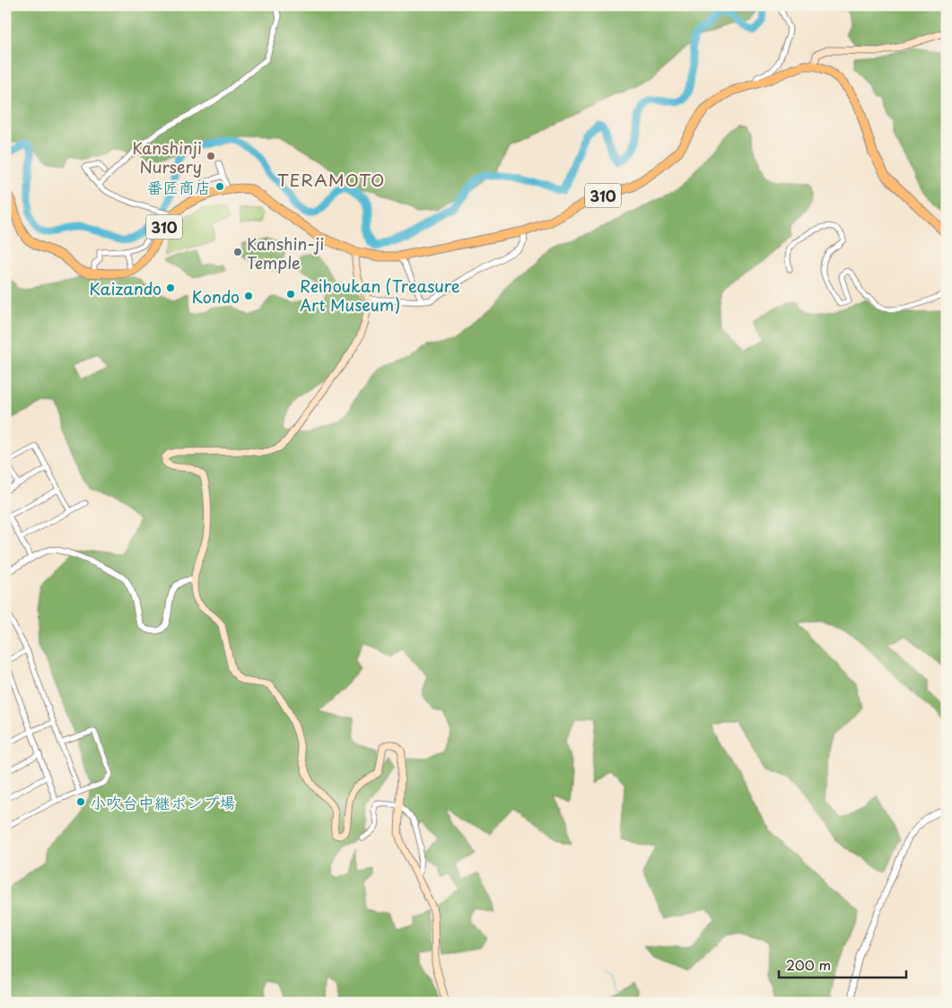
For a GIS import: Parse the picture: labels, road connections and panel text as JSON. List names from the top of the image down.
{
  "streets": {
    "highway": ["310"]
  },
  "districts": ["TERAMOTO"],
  "places": [
    "Kanshinji Nursery",
    "番匠商店",
    "Kanshin-ji Temple",
    "Kaizando",
    "Reihoukan (Treasure Art Museum)",
    "Kondo",
    "小吹台中継ポンプ場"
  ],
  "scale_bar": "200 m"
}
